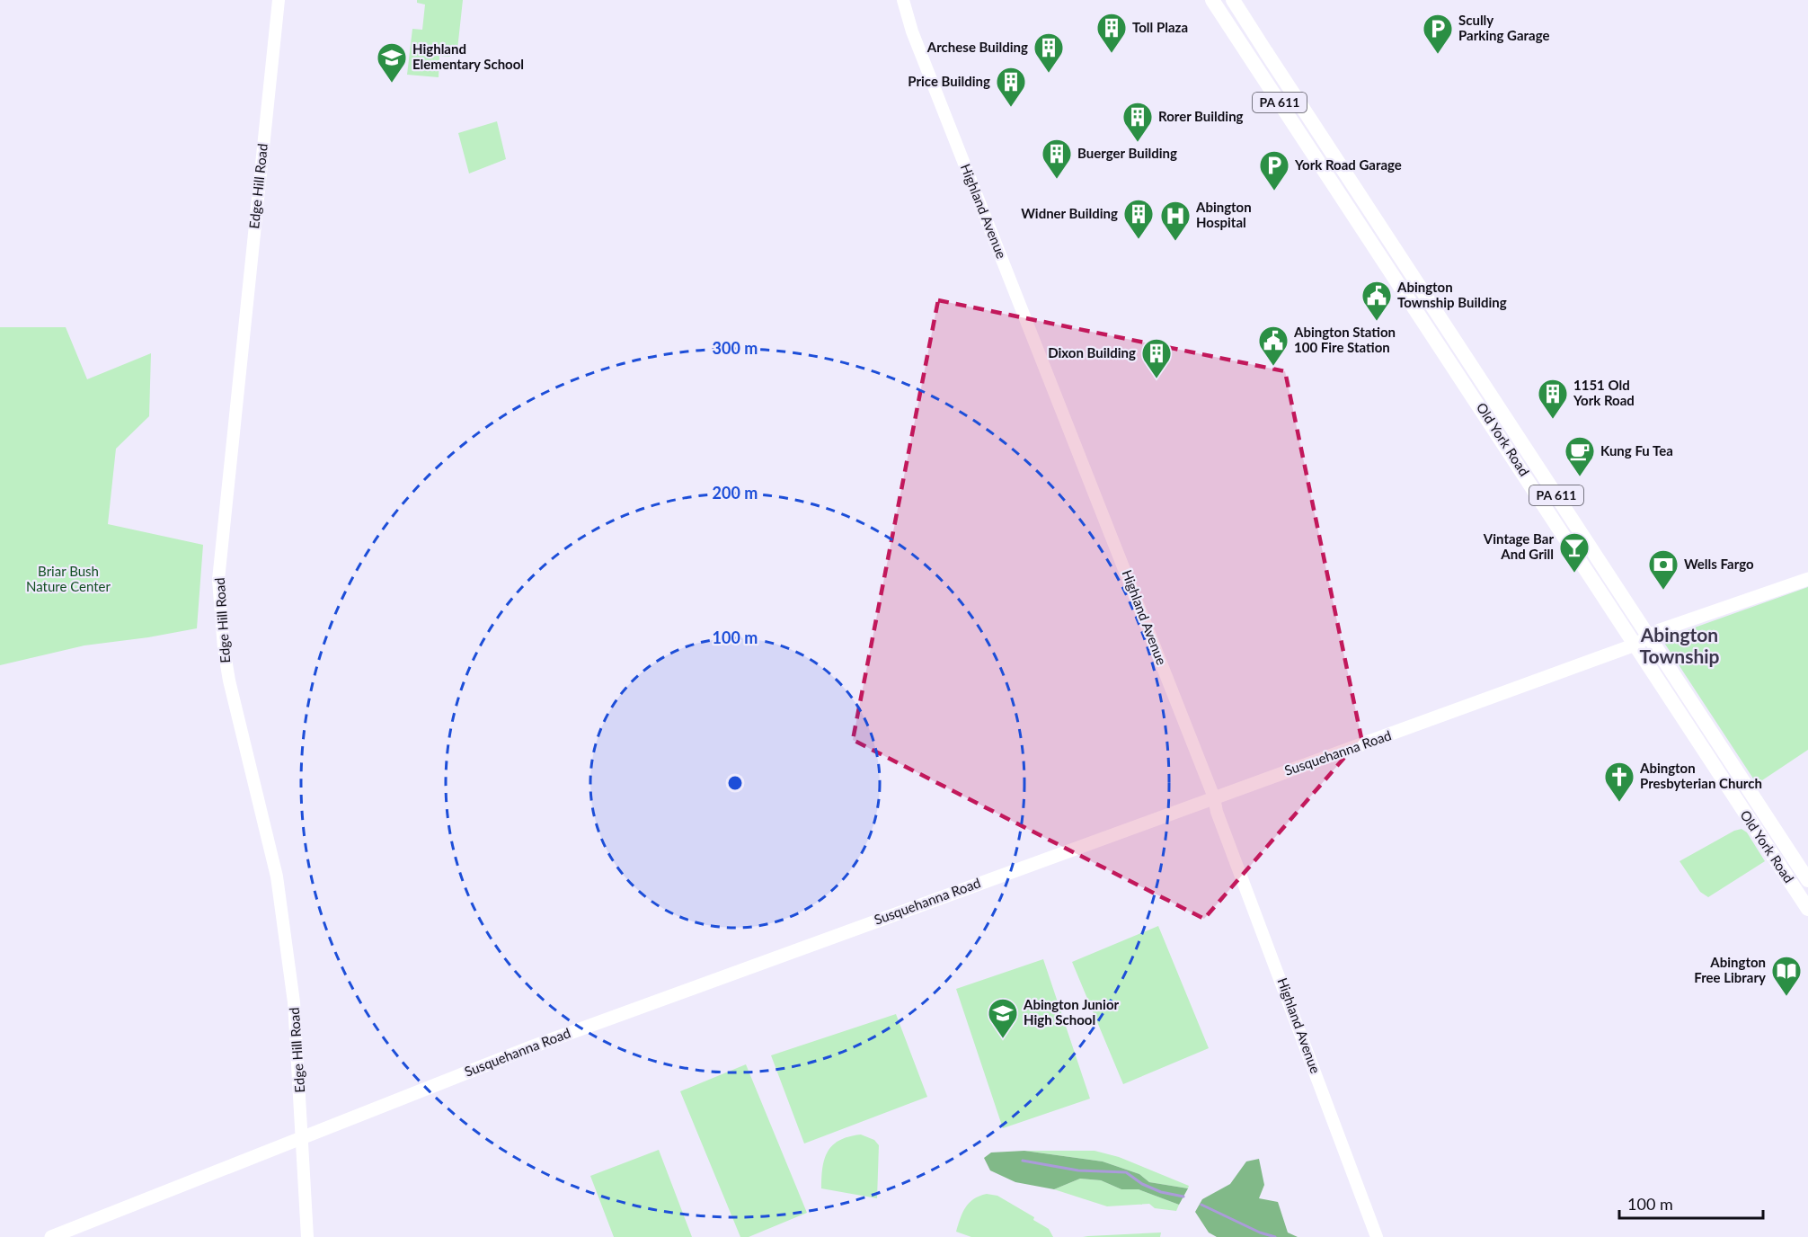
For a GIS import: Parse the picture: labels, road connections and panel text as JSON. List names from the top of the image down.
{
  "streets": {
    "main road": ["PA 611", "Old York Road", "Susquehanna Road"],
    "street": ["Edge Hill Road", "Highland Avenue"]
  },
  "crossings": [
    ["Edge Hill Road", "Susquehanna Road"],
    ["Highland Avenue", "Susquehanna Road"],
    ["Old York Road", "Susquehanna Road"]
  ],
  "districts": ["Abington Township"],
  "parks": ["Briar Bush Nature Center"],
  "places": {
    "building": [
      "Toll Plaza",
      "Archese Building",
      "Price Building",
      "Rorer Building",
      "Buerger Building",
      "Widner Building",
      "Dixon Building",
      "1151 Old York Road"
    ],
    "parking": ["Scully Parking Garage", "York Road Garage"],
    "school or university": ["Highland Elementary School", "Abington Junior High School"],
    "hospital": ["Abington Hospital"],
    "public building": ["Abington Township Building", "Abington Station 100 Fire Station"],
    "cafe": ["Kung Fu Tea"],
    "bar": ["Vintage Bar And Grill"],
    "bank": ["Wells Fargo"],
    "church": ["Abington Presbyterian Church"],
    "library": ["Abington Free Library"]
  },
  "scale_bar": "100 m",
  "rings": ["300 m", "200 m", "100 m"]
}
